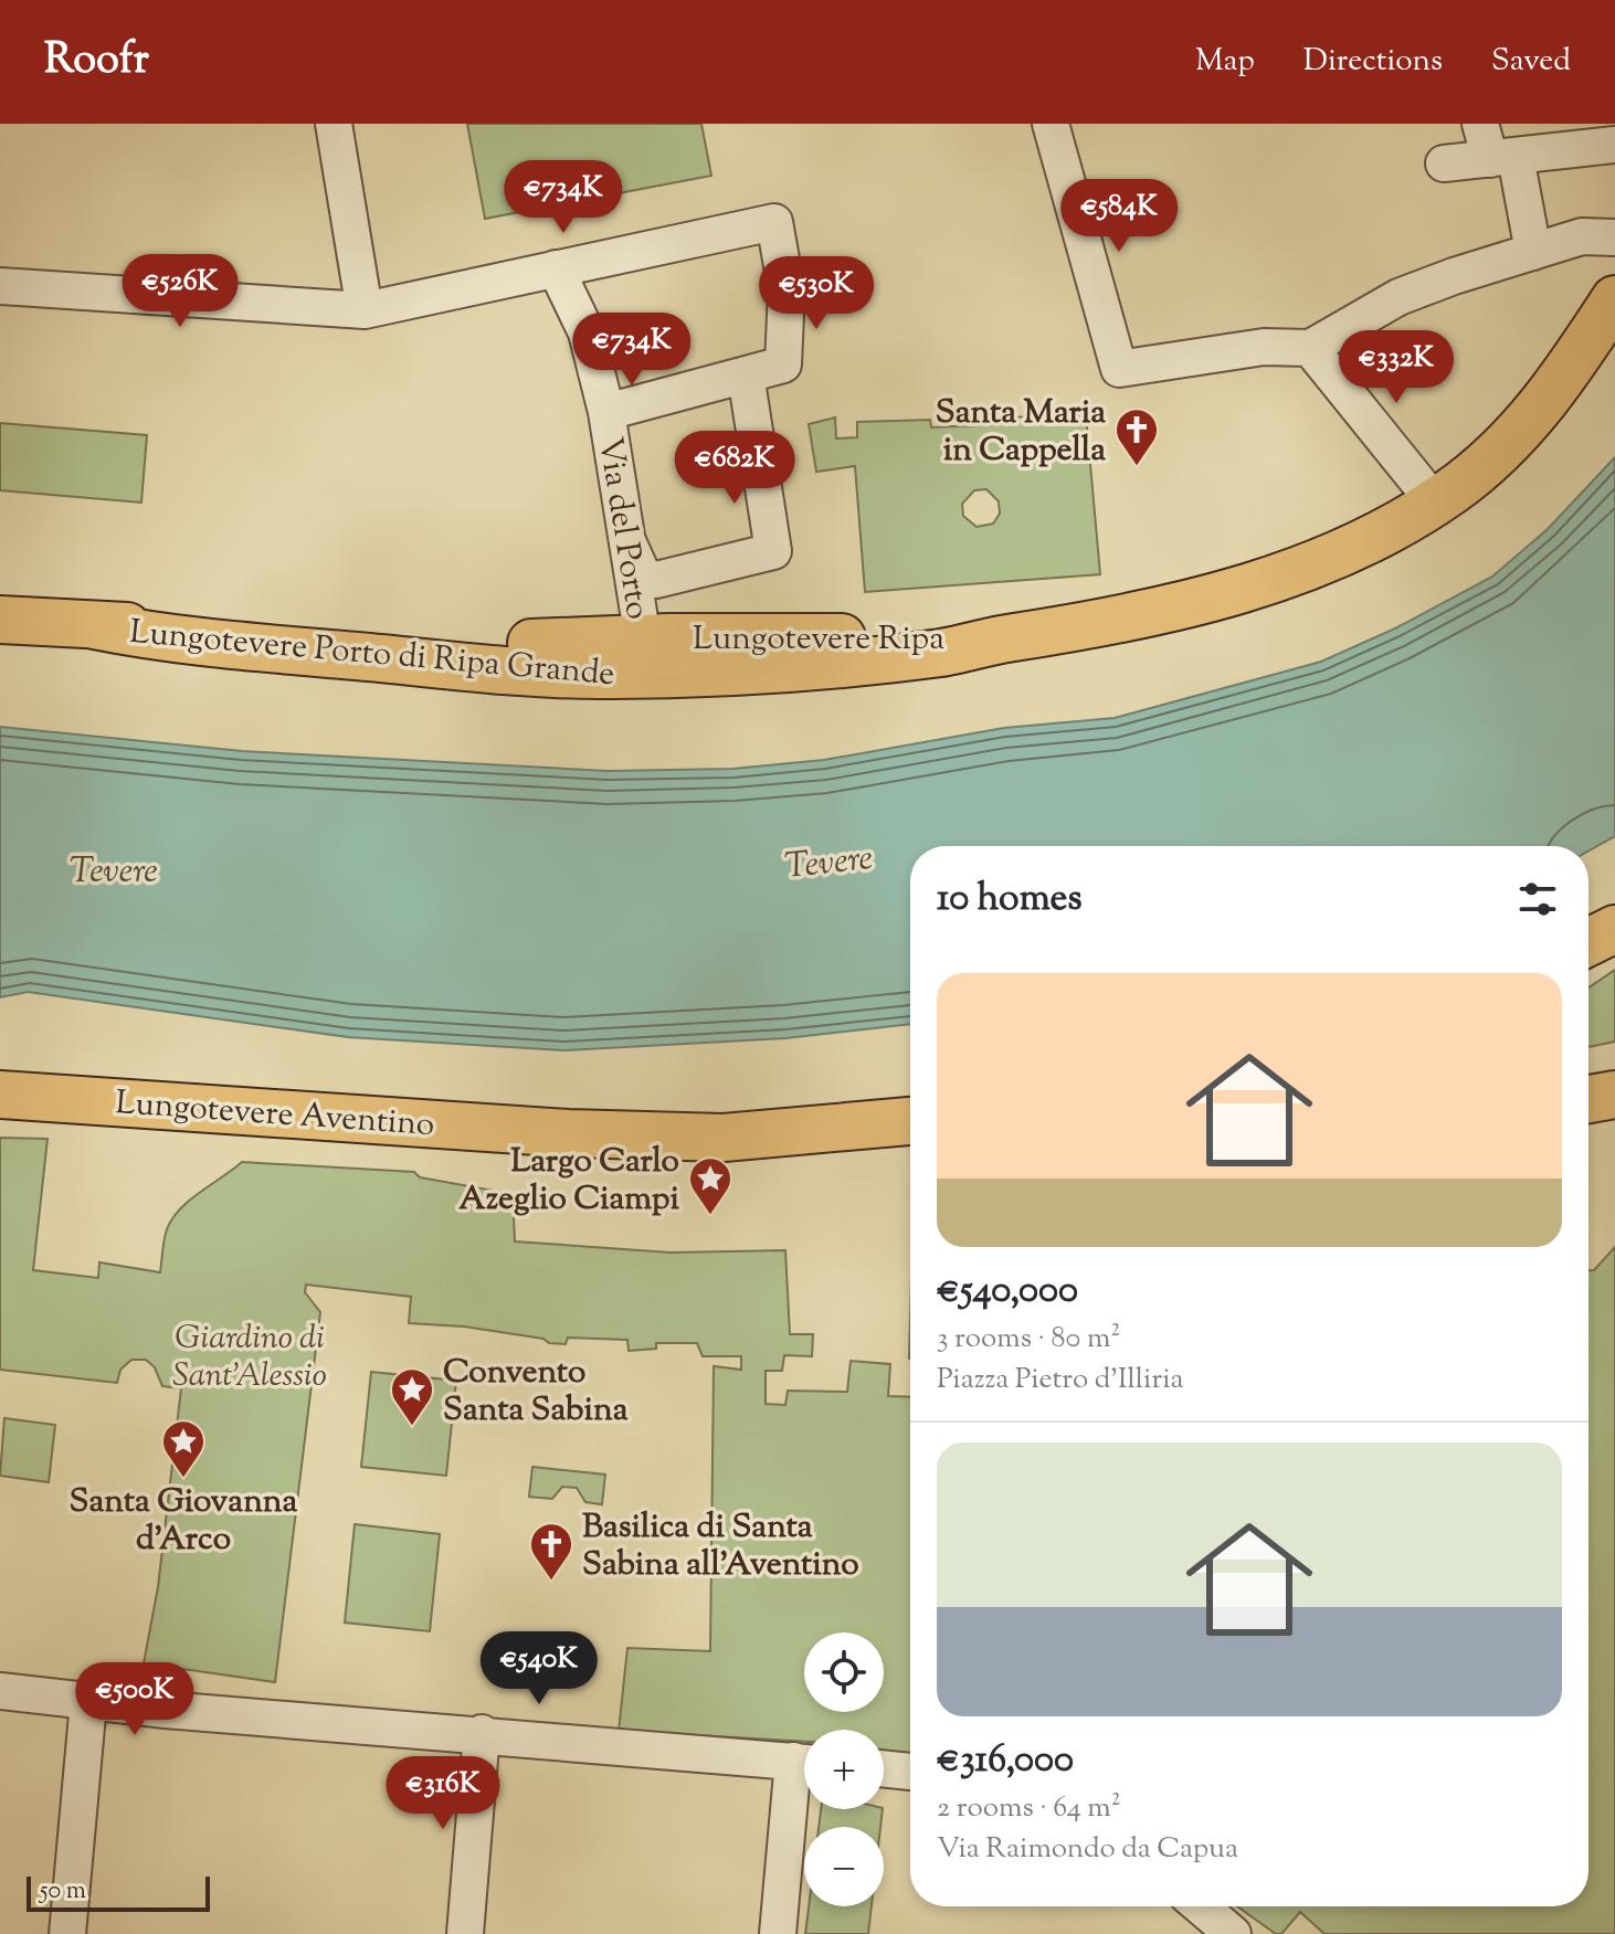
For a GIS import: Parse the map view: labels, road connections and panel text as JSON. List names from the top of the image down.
{
  "streets": {
    "main road": ["Lungotevere Ripa", "Lungotevere Porto di Ripa Grande", "Lungotevere Aventino"],
    "street": ["Via del Porto"]
  },
  "crossings": [
    ["Via del Porto", "Lungotevere Ripa"],
    ["Via del Porto", "Lungotevere Porto di Ripa Grande"],
    ["Lungotevere Ripa", "Lungotevere Porto di Ripa Grande"]
  ],
  "water": ["Tevere"],
  "parks": ["Giardino di Sant'Alessio"],
  "places": {
    "church": ["Santa Maria in Cappella", "Basilica di Santa Sabina all'Aventino"],
    "place": ["Largo Carlo Azeglio Ciampi", "Convento Santa Sabina", "Santa Giovanna d'Arco"]
  },
  "scale_bar": "50 m",
  "page": {
    "header": "Roofr",
    "nav": ["Map", "Directions", "Saved"],
    "price": [
      "€734K",
      "€584K",
      "€526K",
      "€530K",
      "€734K",
      "€332K",
      "€682K",
      "€540K",
      "€500K",
      "€316K"
    ],
    "heading": "10 homes",
    "list": [
      {
        "name": "€540,000",
        "note": "3 rooms · 80 m² · Piazza Pietro d'Illiria"
      },
      {
        "name": "€316,000",
        "note": "2 rooms · 64 m² · Via Raimondo da Capua"
      }
    ],
    "map_buttons": ["+", "−"],
    "scale": "50 m"
  }
}
